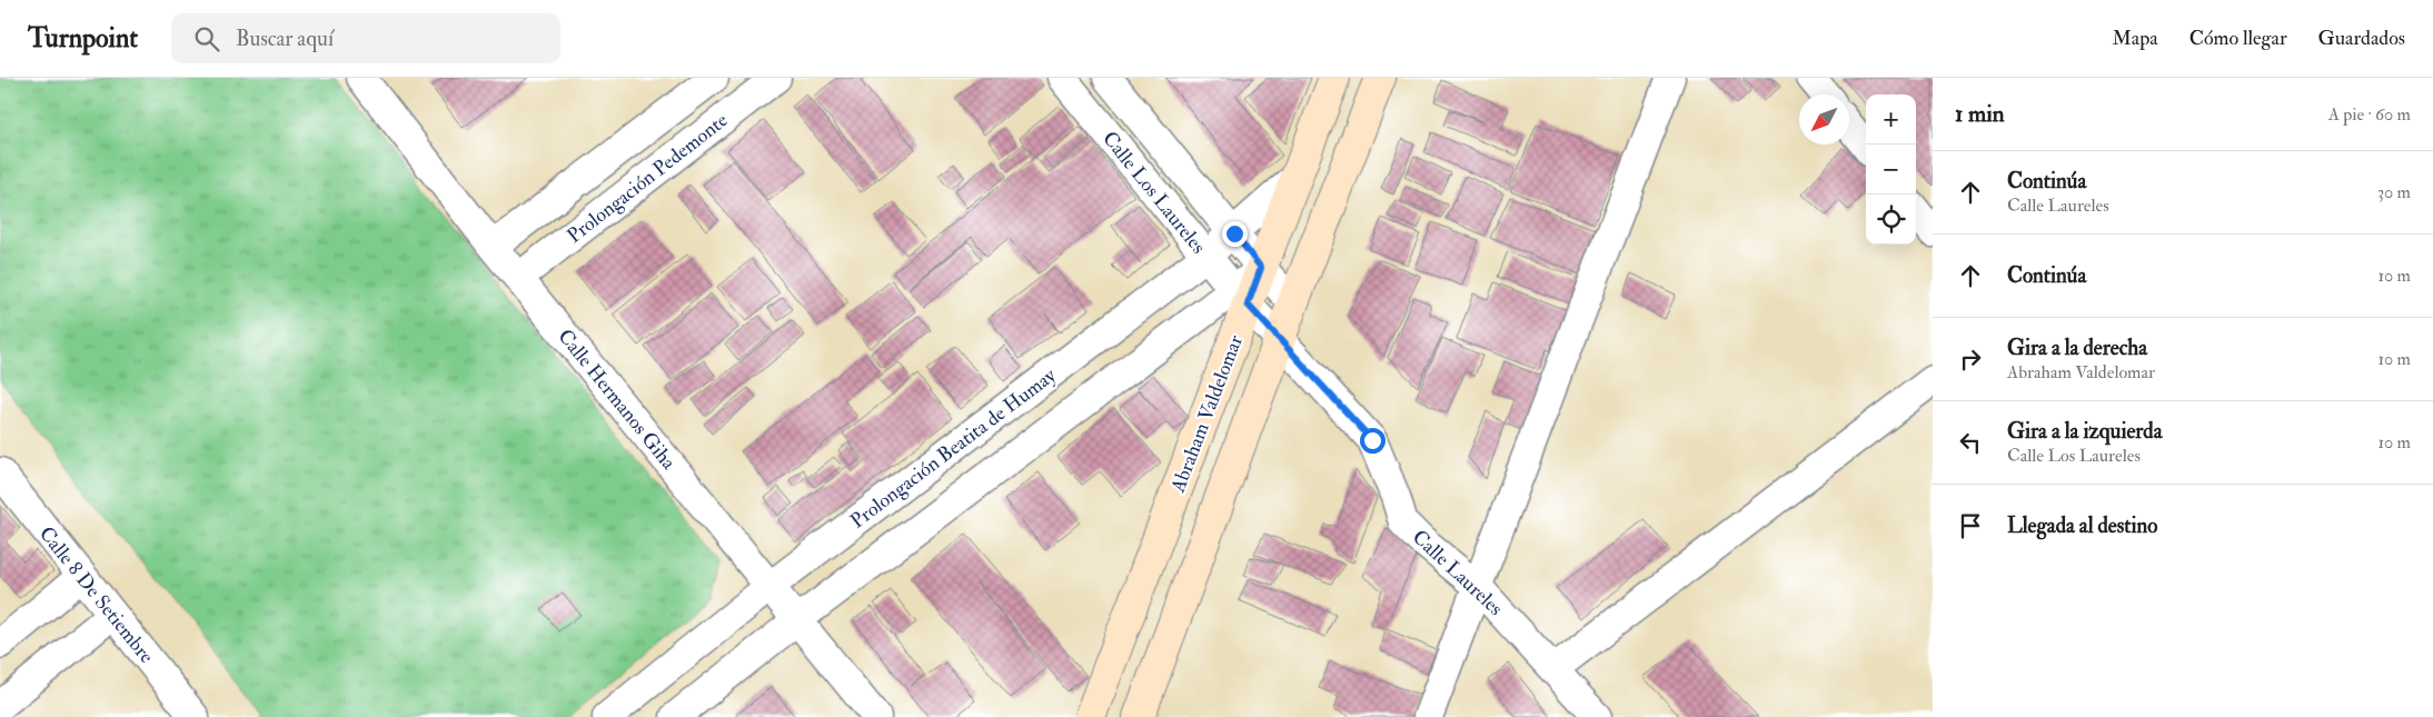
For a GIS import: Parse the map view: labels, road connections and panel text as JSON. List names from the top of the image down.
{
  "streets": {
    "main road": ["Abraham Valdelomar"],
    "street": [
      "Prolongación Pedemonte",
      "Calle Los Laureles",
      "Calle Hermanos Giha",
      "Prolongación Beatita de Humay",
      "Calle Laureles",
      "Calle 8 De Setiembre"
    ]
  },
  "crossings": [
    ["Prolongación Pedemonte", "Calle Hermanos Giha"],
    ["Calle Los Laureles", "Abraham Valdelomar"],
    ["Calle Los Laureles", "Prolongación Beatita de Humay"],
    ["Calle Los Laureles", "Calle Laureles"],
    ["Calle Hermanos Giha", "Prolongación Beatita de Humay"],
    ["Abraham Valdelomar", "Prolongación Beatita de Humay"],
    ["Abraham Valdelomar", "Calle Laureles"]
  ],
  "north": "bottom left",
  "page": {
    "header": "Turnpoint",
    "search": "Buscar aquí",
    "nav": ["Mapa", "Cómo llegar", "Guardados"],
    "heading": ["1 min", "A pie · 60 m"],
    "map_buttons": ["+", "−"],
    "list": [
      ["Continúa", "Calle Laureles", "30 m"],
      ["Continúa", "10 m"],
      ["Gira a la derecha", "Abraham Valdelomar", "10 m"],
      ["Gira a la izquierda", "Calle Los Laureles", "10 m"],
      "Llegada al destino"
    ]
  }
}
